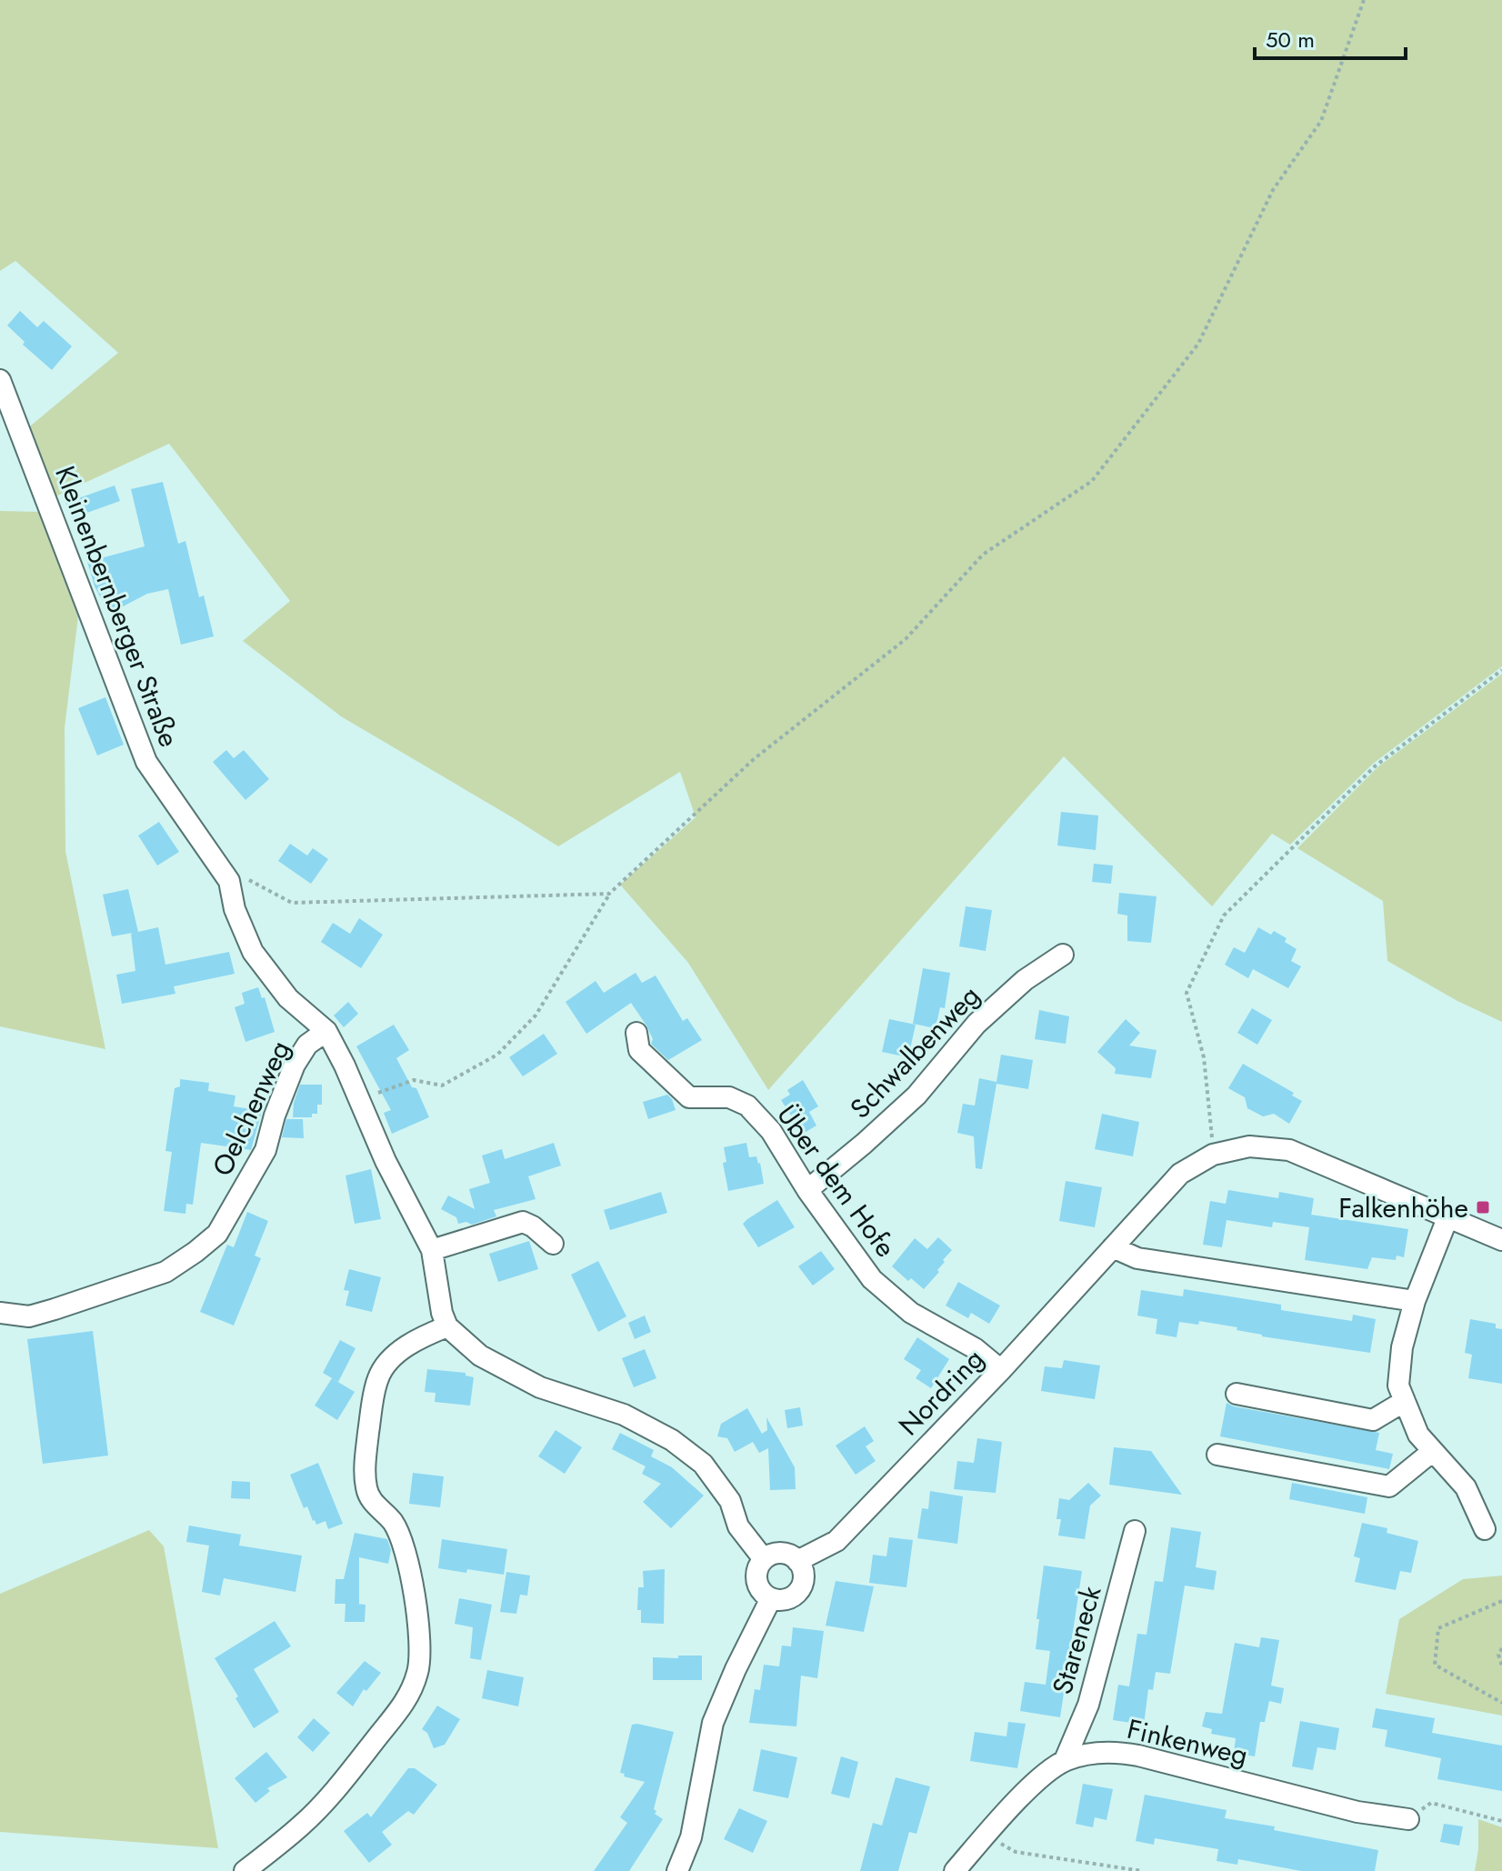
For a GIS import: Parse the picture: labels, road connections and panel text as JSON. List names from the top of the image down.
{
  "streets": {
    "street": [
      "Kleinenbernberger Straße",
      "Schwalbenweg",
      "Oelchenweg",
      "Über dem Hofe",
      "Nordring",
      "Stareneck",
      "Finkenweg"
    ]
  },
  "crossings": [
    ["Kleinenbernberger Straße", "Oelchenweg"],
    ["Schwalbenweg", "Über dem Hofe"],
    ["Über dem Hofe", "Nordring"],
    ["Stareneck", "Finkenweg"]
  ],
  "places": {
    "transit": ["Falkenhöhe"]
  },
  "scale_bar": "50 m"
}
